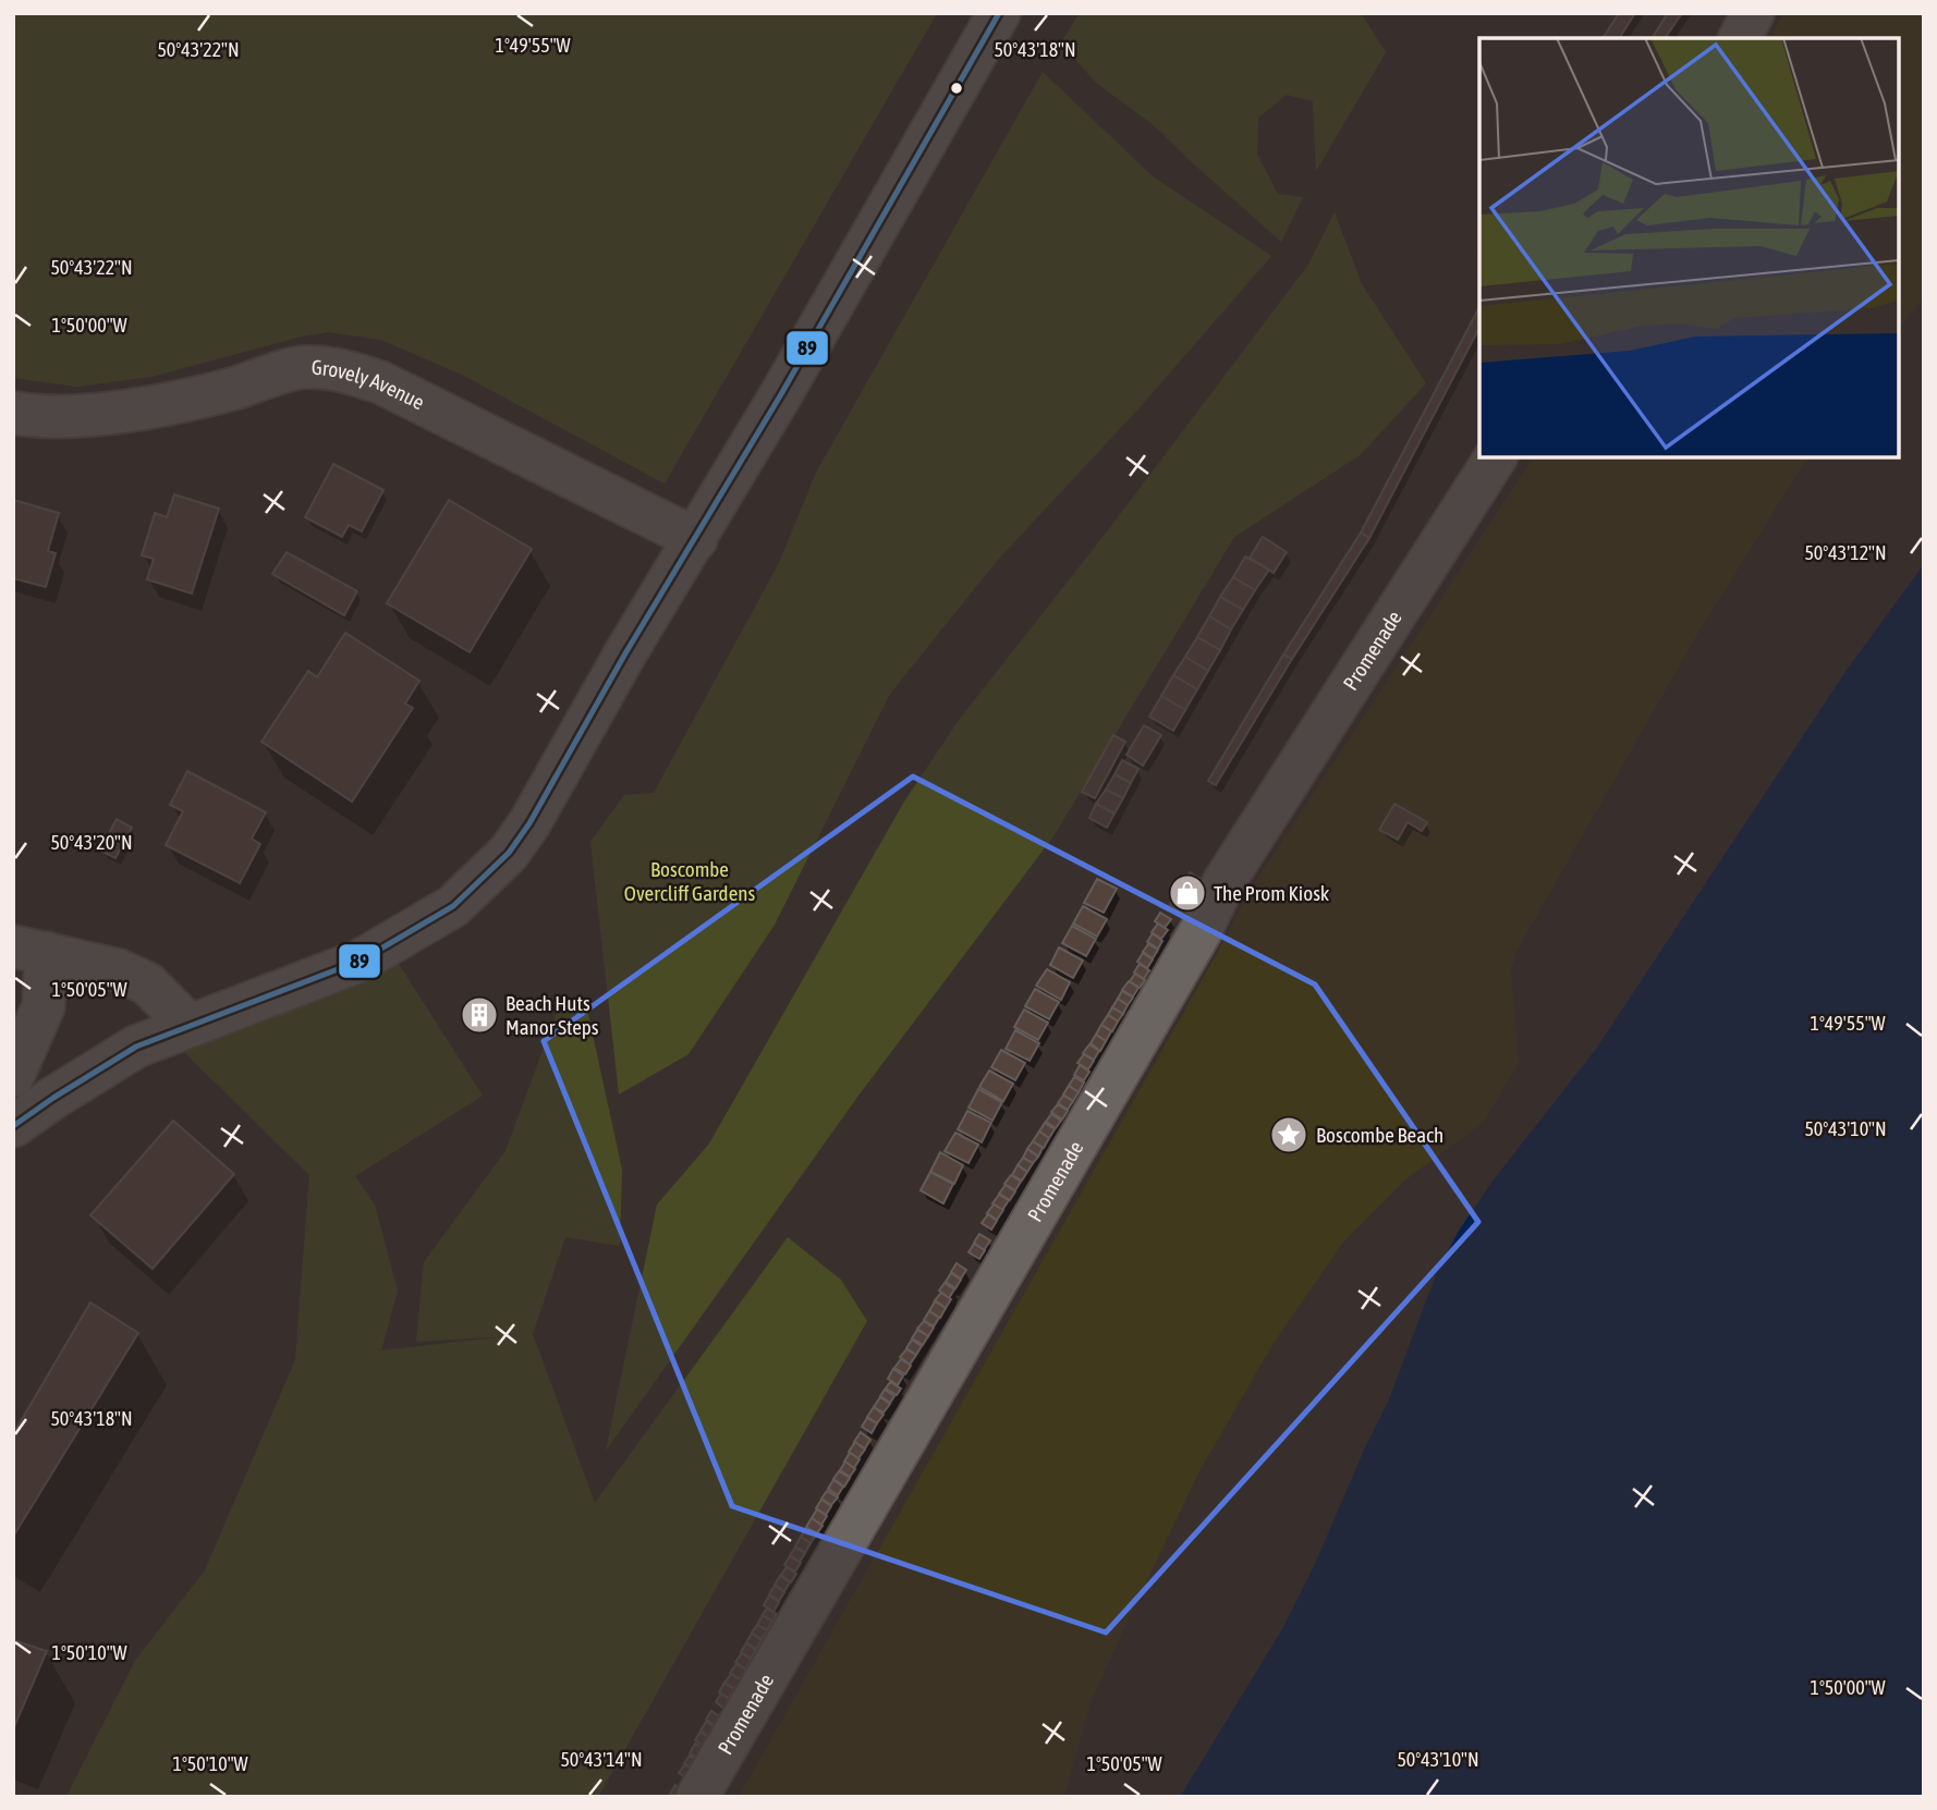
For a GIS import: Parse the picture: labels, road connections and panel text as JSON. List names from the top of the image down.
{
  "streets": {
    "street": ["Grovely Avenue", "Promenade"]
  },
  "parks": ["Boscombe Overcliff Gardens"],
  "places": {
    "shop": ["The Prom Kiosk"],
    "building": ["Beach Huts Manor Steps"],
    "place": ["Boscombe Beach"]
  },
  "lines": ["transit line 89"],
  "coordinates": [
    "1°49'55\"W",
    "50°43'22\"N",
    "50°43'18\"N",
    "1°50'00\"W",
    "50°43'12\"N",
    "50°43'20\"N",
    "1°50'05\"W",
    "50°43'10\"N",
    "1°50'10\"W",
    "50°43'14\"N"
  ]
}
